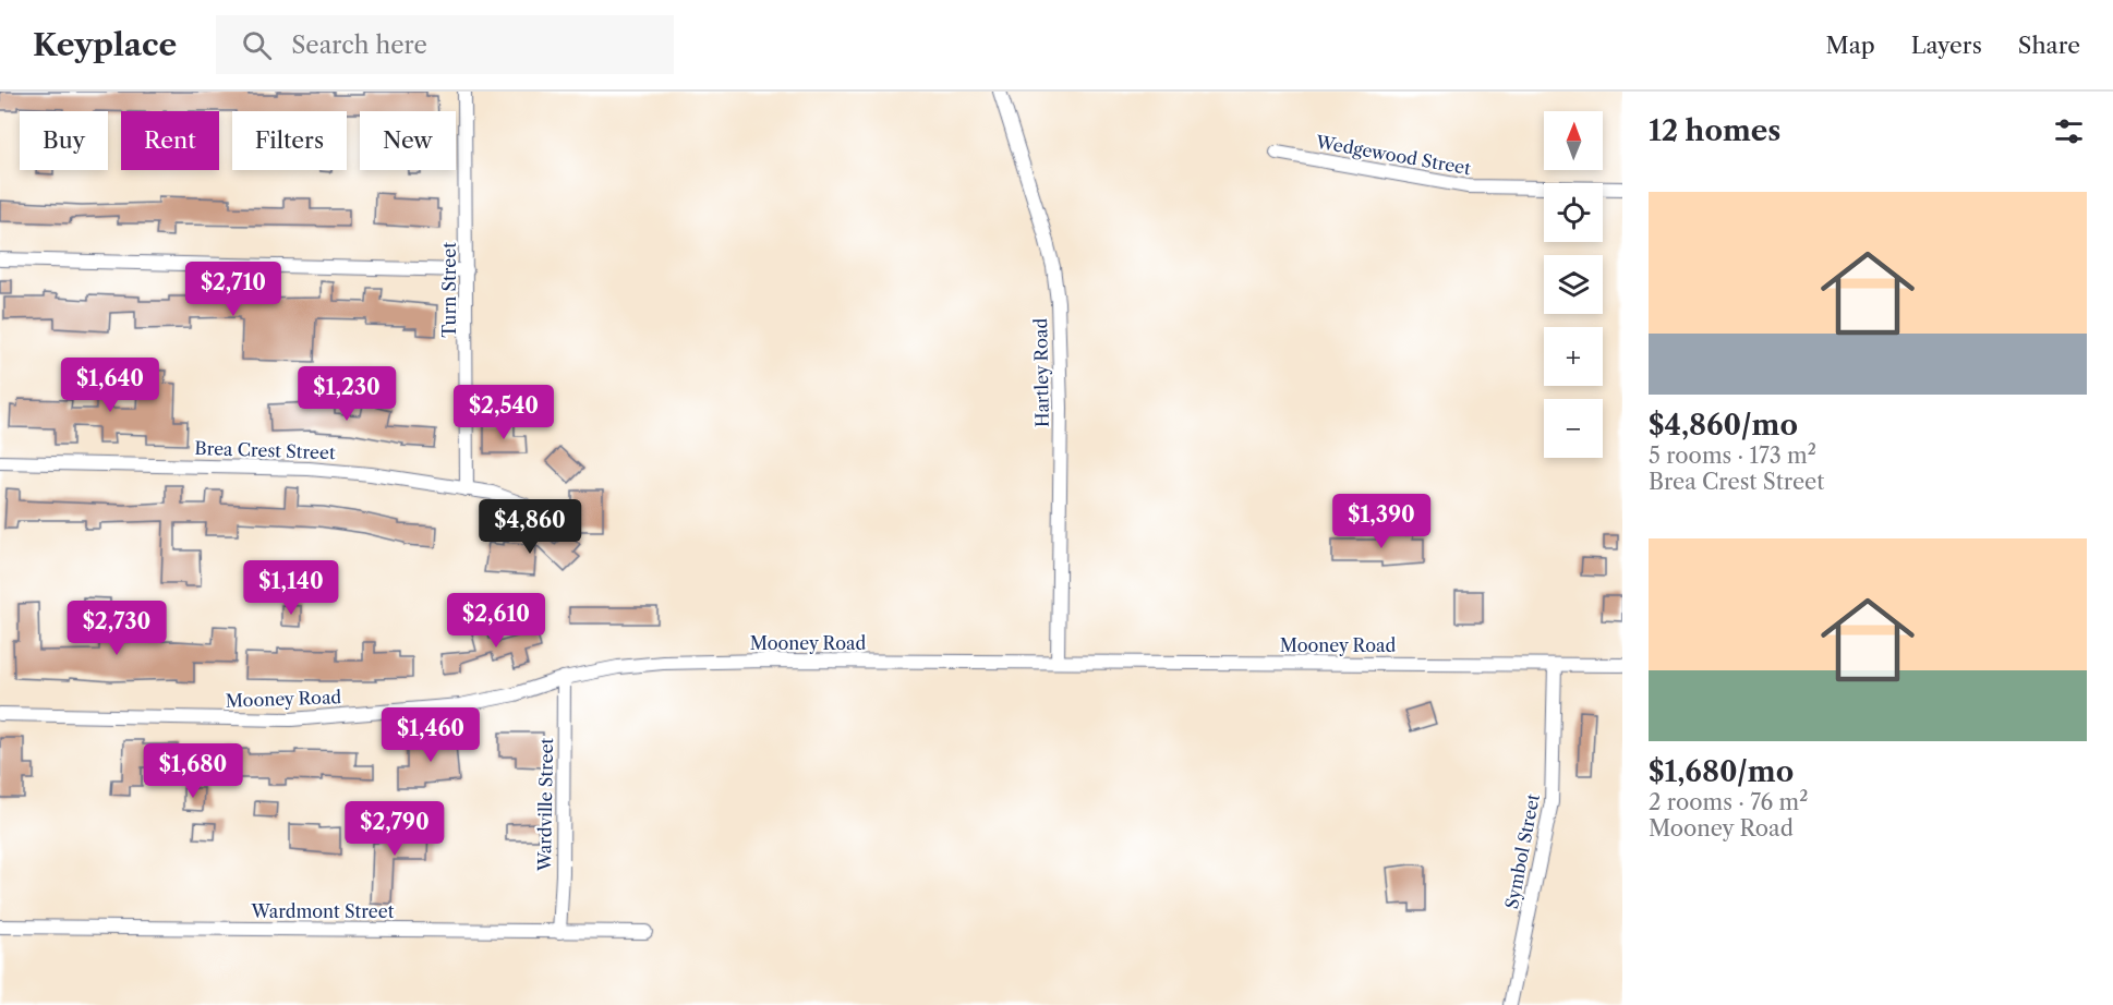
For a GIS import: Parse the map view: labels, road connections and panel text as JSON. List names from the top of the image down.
{
  "streets": {
    "street": [
      "Wedgewood Street",
      "Turn Street",
      "Hartley Road",
      "Brea Crest Street",
      "Mooney Road",
      "Wardville Street",
      "Symbol Street",
      "Wardmont Street"
    ]
  },
  "crossings": [
    ["Turn Street", "Brea Crest Street"],
    ["Hartley Road", "Mooney Road"],
    ["Mooney Road", "Wardville Street"],
    ["Mooney Road", "Symbol Street"],
    ["Wardville Street", "Wardmont Street"]
  ],
  "north": "top",
  "page": {
    "header": "Keyplace",
    "search": "Search here",
    "nav": ["Map", "Layers", "Share"],
    "heading": "12 homes",
    "map_buttons": ["+", "−"],
    "chip": [
      "Buy",
      "Rent",
      "Filters",
      "New"
    ],
    "list": [
      {
        "name": "$4,860/mo",
        "note": "5 rooms · 173 m² · Brea Crest Street"
      },
      {
        "name": "$1,680/mo",
        "note": "2 rooms · 76 m² · Mooney Road"
      }
    ],
    "price": [
      "$2,710",
      "$1,640",
      "$1,230",
      "$2,540",
      "$1,390",
      "$4,860",
      "$1,140",
      "$2,610",
      "$2,730",
      "$1,460",
      "$1,680",
      "$2,790"
    ]
  }
}
